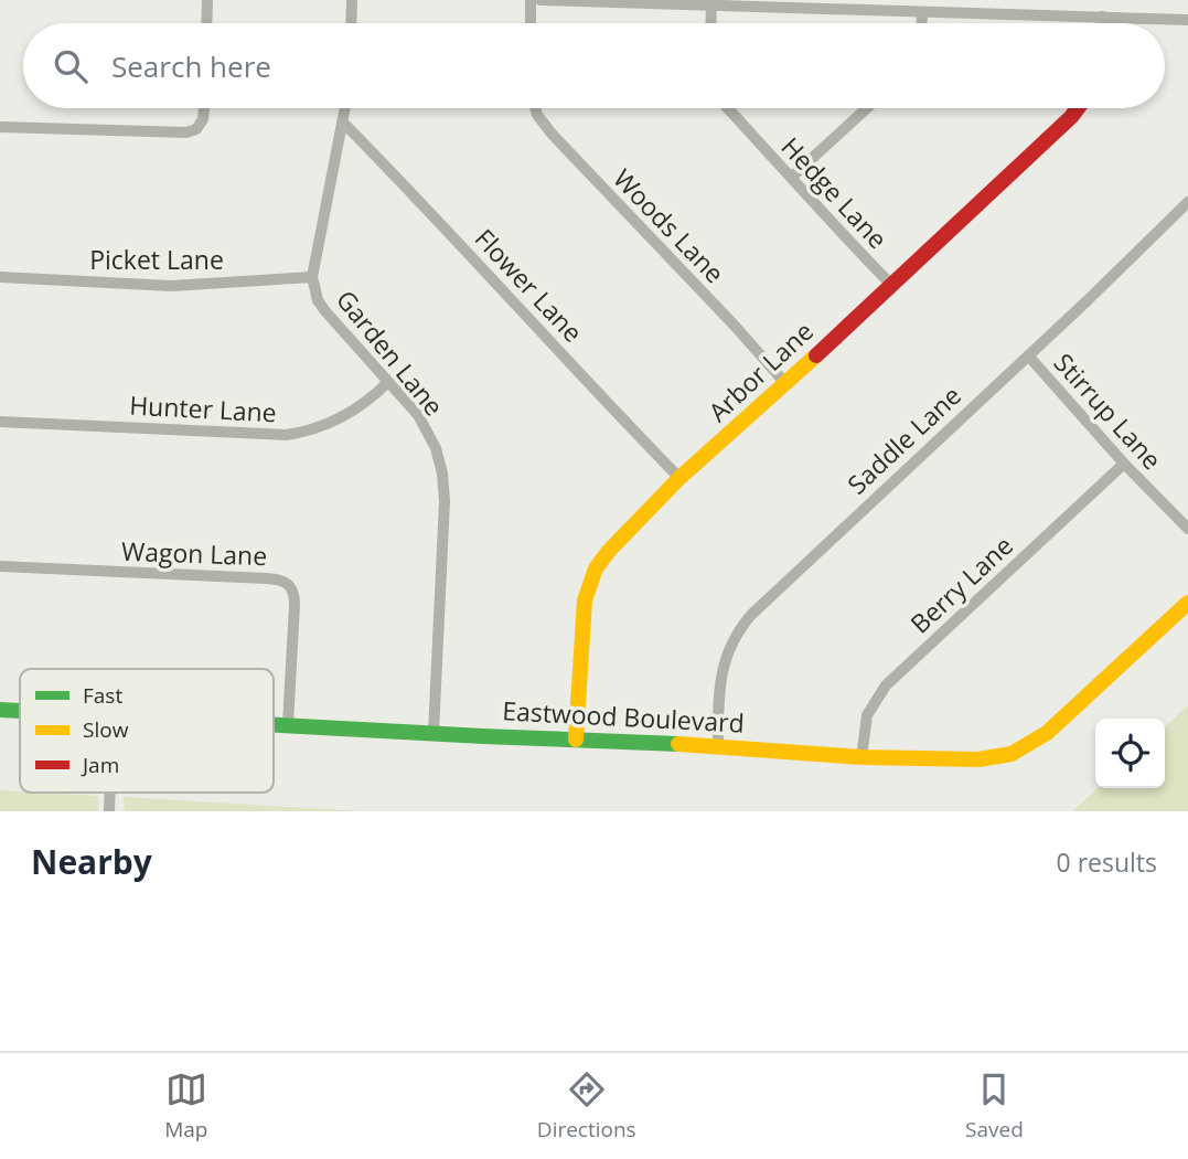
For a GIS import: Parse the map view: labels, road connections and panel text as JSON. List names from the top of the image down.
{
  "streets": {
    "street": [
      "Hedge Lane",
      "Woods Lane",
      "Picket Lane",
      "Flower Lane",
      "Garden Lane",
      "Arbor Lane",
      "Hunter Lane",
      "Stirrup Lane",
      "Saddle Lane",
      "Wagon Lane",
      "Berry Lane",
      "Eastwood Boulevard"
    ]
  },
  "crossings": [
    ["Hedge Lane", "Arbor Lane"],
    ["Woods Lane", "Arbor Lane"],
    ["Picket Lane", "Garden Lane"],
    ["Flower Lane", "Garden Lane"],
    ["Flower Lane", "Arbor Lane"],
    ["Garden Lane", "Hunter Lane"],
    ["Garden Lane", "Eastwood Boulevard"],
    ["Arbor Lane", "Eastwood Boulevard"],
    ["Stirrup Lane", "Saddle Lane"],
    ["Stirrup Lane", "Berry Lane"],
    ["Saddle Lane", "Eastwood Boulevard"],
    ["Wagon Lane", "Eastwood Boulevard"],
    ["Berry Lane", "Eastwood Boulevard"]
  ],
  "legend": ["Fast", "Slow", "Jam"],
  "page": {
    "search": "Search here",
    "heading": ["Nearby", "0 results"],
    "nav": ["Map", "Directions", "Saved"]
  }
}
